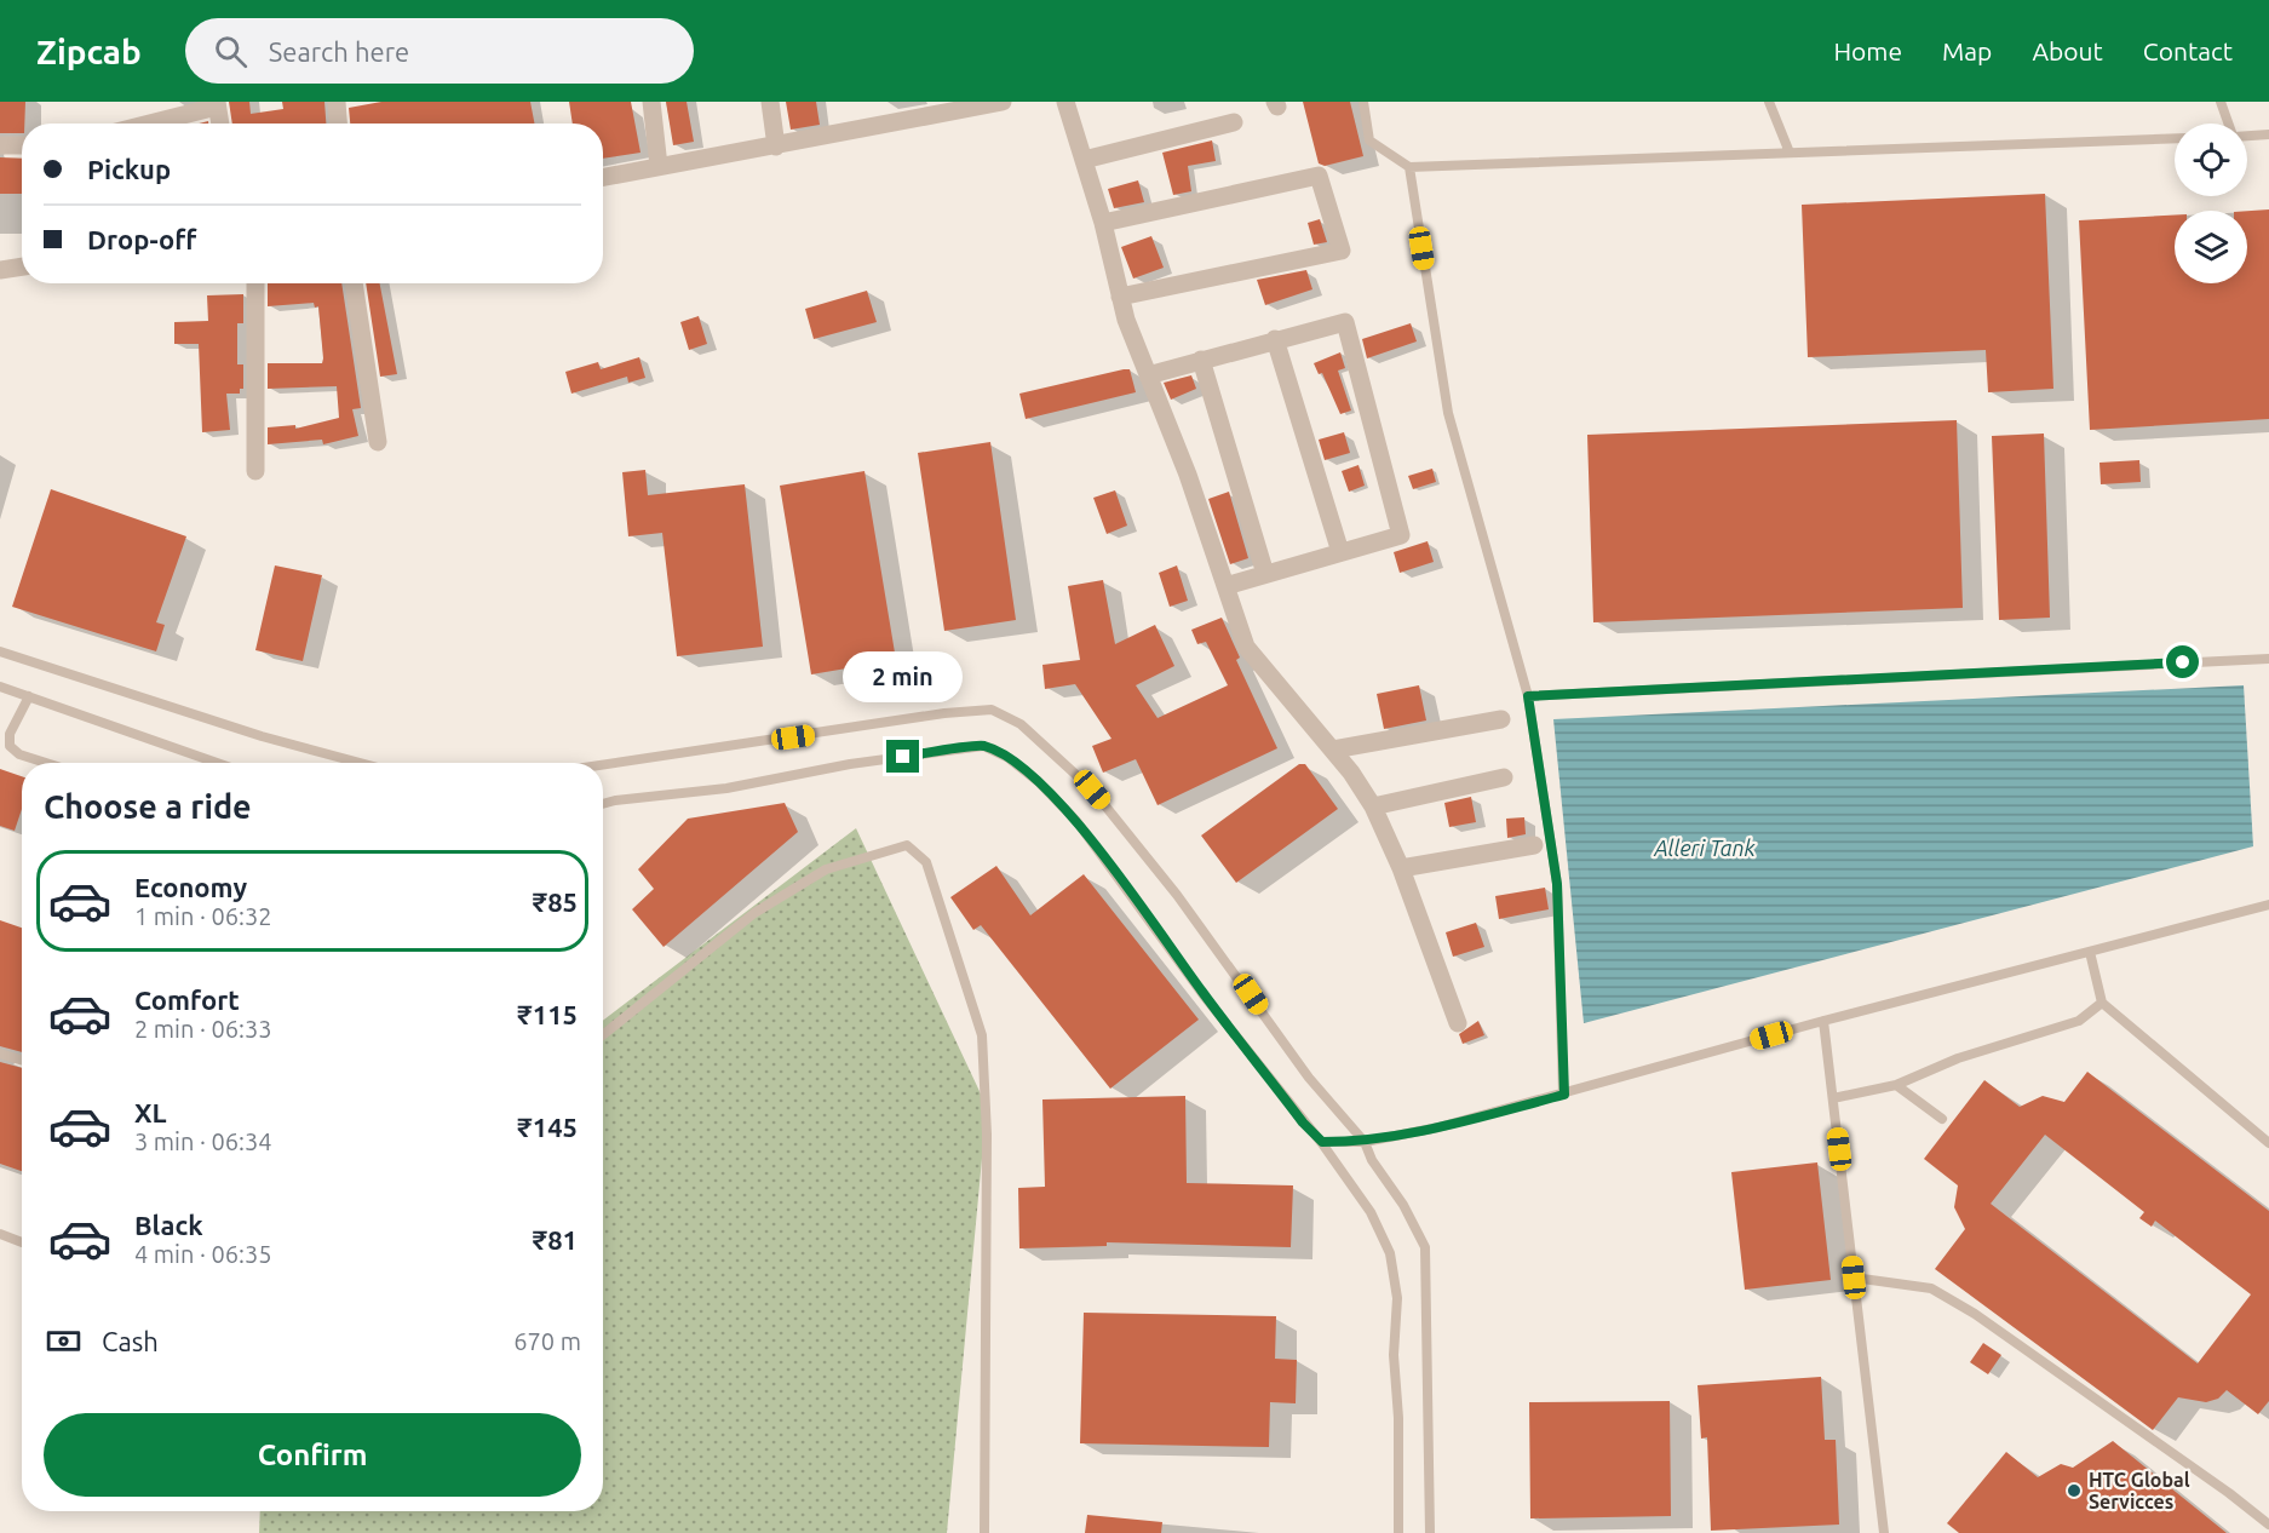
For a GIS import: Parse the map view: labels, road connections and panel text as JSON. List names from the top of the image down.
{
  "water": ["Alleri Tank"],
  "places": ["HTC Global Servicces"],
  "page": {
    "header": "Zipcab",
    "search": "Search here",
    "nav": [
      "Home",
      "Map",
      "About",
      "Contact"
    ],
    "banner": ["Pickup", "Drop-off"],
    "bubble": "2 min",
    "heading": "Choose a ride",
    "list": [
      {
        "name": "Economy",
        "note": "1 min · 06:32",
        "value": "₹85"
      },
      {
        "name": "Comfort",
        "note": "2 min · 06:33",
        "value": "₹115"
      },
      {
        "name": "XL",
        "note": "3 min · 06:34",
        "value": "₹145"
      },
      {
        "name": "Black",
        "note": "4 min · 06:35",
        "value": "₹81"
      }
    ],
    "pay": ["Cash", "670 m"],
    "buttons": "Confirm"
  }
}
